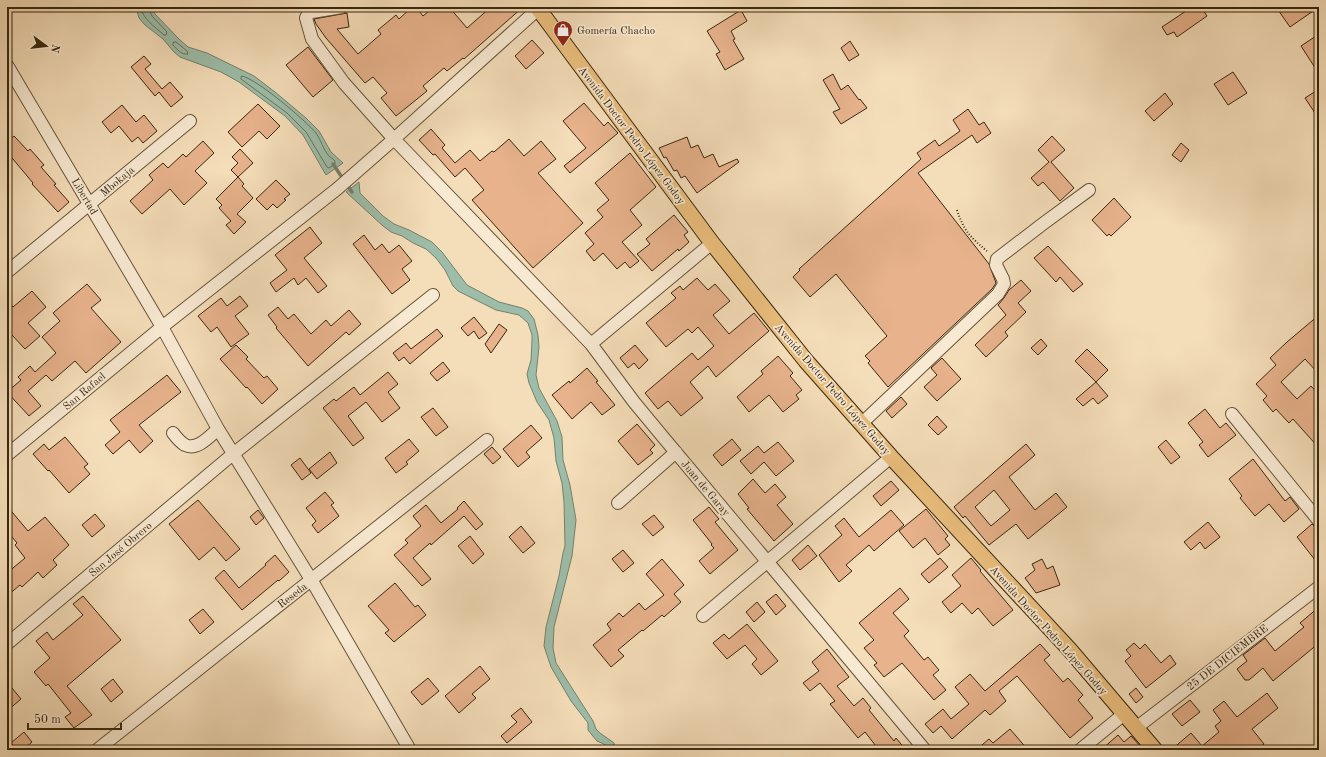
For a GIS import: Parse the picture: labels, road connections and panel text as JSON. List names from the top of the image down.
{
  "streets": {
    "main road": ["Avenida Doctor Pedro López Godoy"],
    "street": [
      "Mbokaja",
      "Libertad",
      "San Rafael",
      "Juan de Garay",
      "San José Obrero",
      "Reseda",
      "25 DE DICIEMBRE"
    ]
  },
  "crossings": [
    ["Avenida Doctor Pedro López Godoy", "San Rafael"],
    ["Avenida Doctor Pedro López Godoy", "25 DE DICIEMBRE"],
    ["Mbokaja", "Libertad"],
    ["Libertad", "San Rafael"],
    ["Libertad", "San José Obrero"],
    ["Libertad", "Reseda"],
    ["San Rafael", "Juan de Garay"]
  ],
  "places": {
    "shop": ["Gomería Chacho"]
  },
  "scale_bar": "50 m",
  "north": "right"
}
